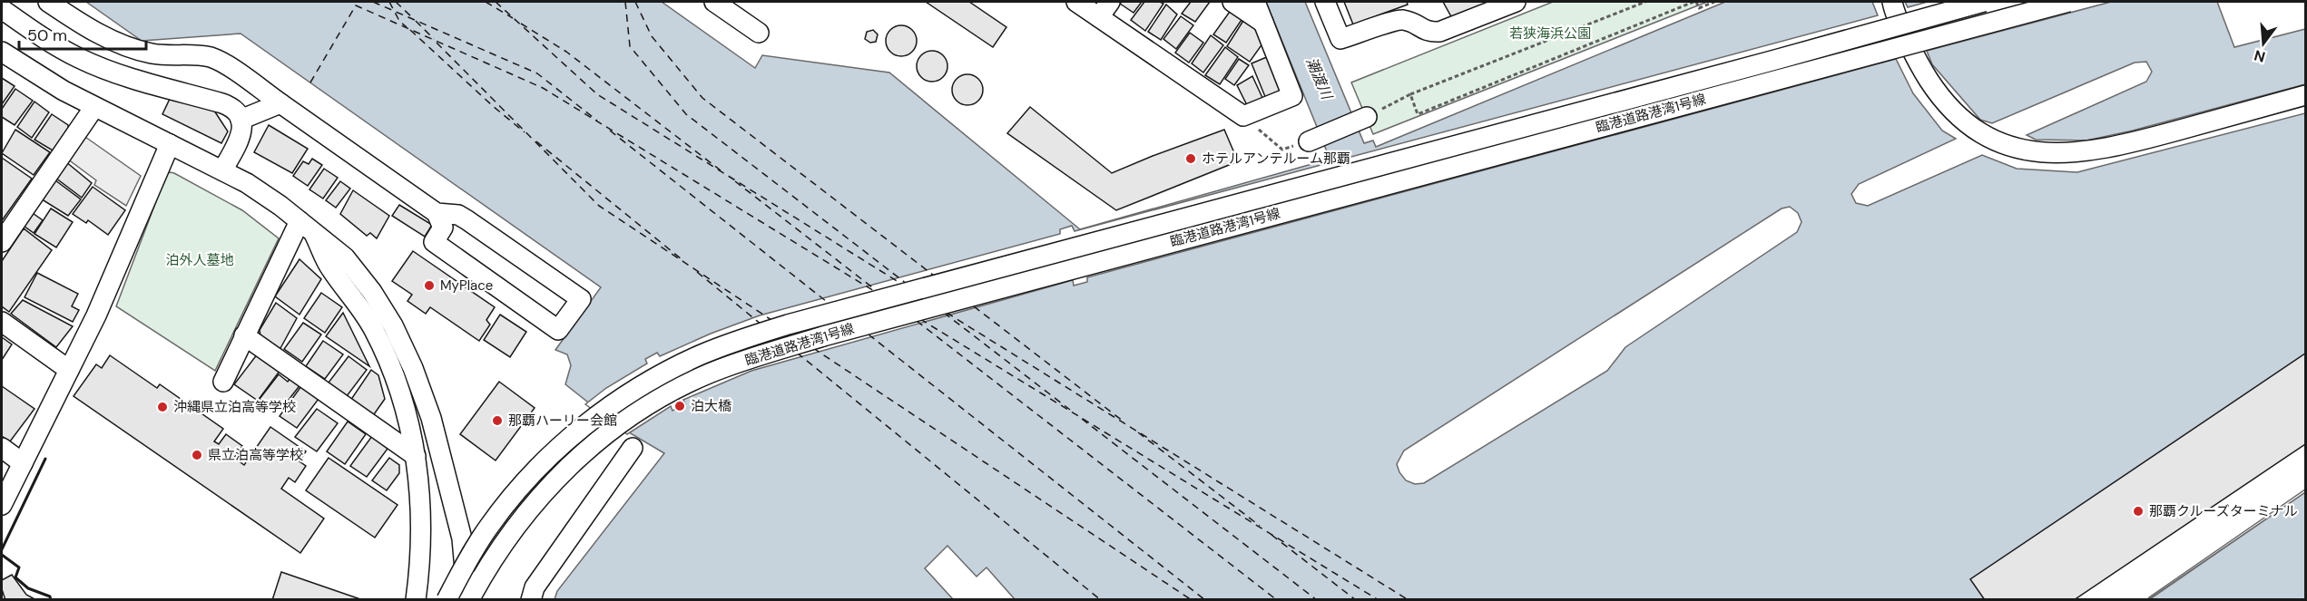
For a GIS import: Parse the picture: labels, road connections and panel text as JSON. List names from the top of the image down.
{
  "streets": {
    "street": ["臨港道路港湾1号線"]
  },
  "water": ["潮渡川"],
  "parks": ["若狭海浜公園", "泊外人墓地"],
  "places": [
    "ホテルアンテルーム那覇",
    "MyPlace",
    "泊大橋",
    "沖縄県立泊高等学校",
    "那覇ハーリー会館",
    "県立泊高等学校",
    "那覇クルーズターミナル"
  ],
  "scale_bar": "50 m",
  "north": "bottom"
}
